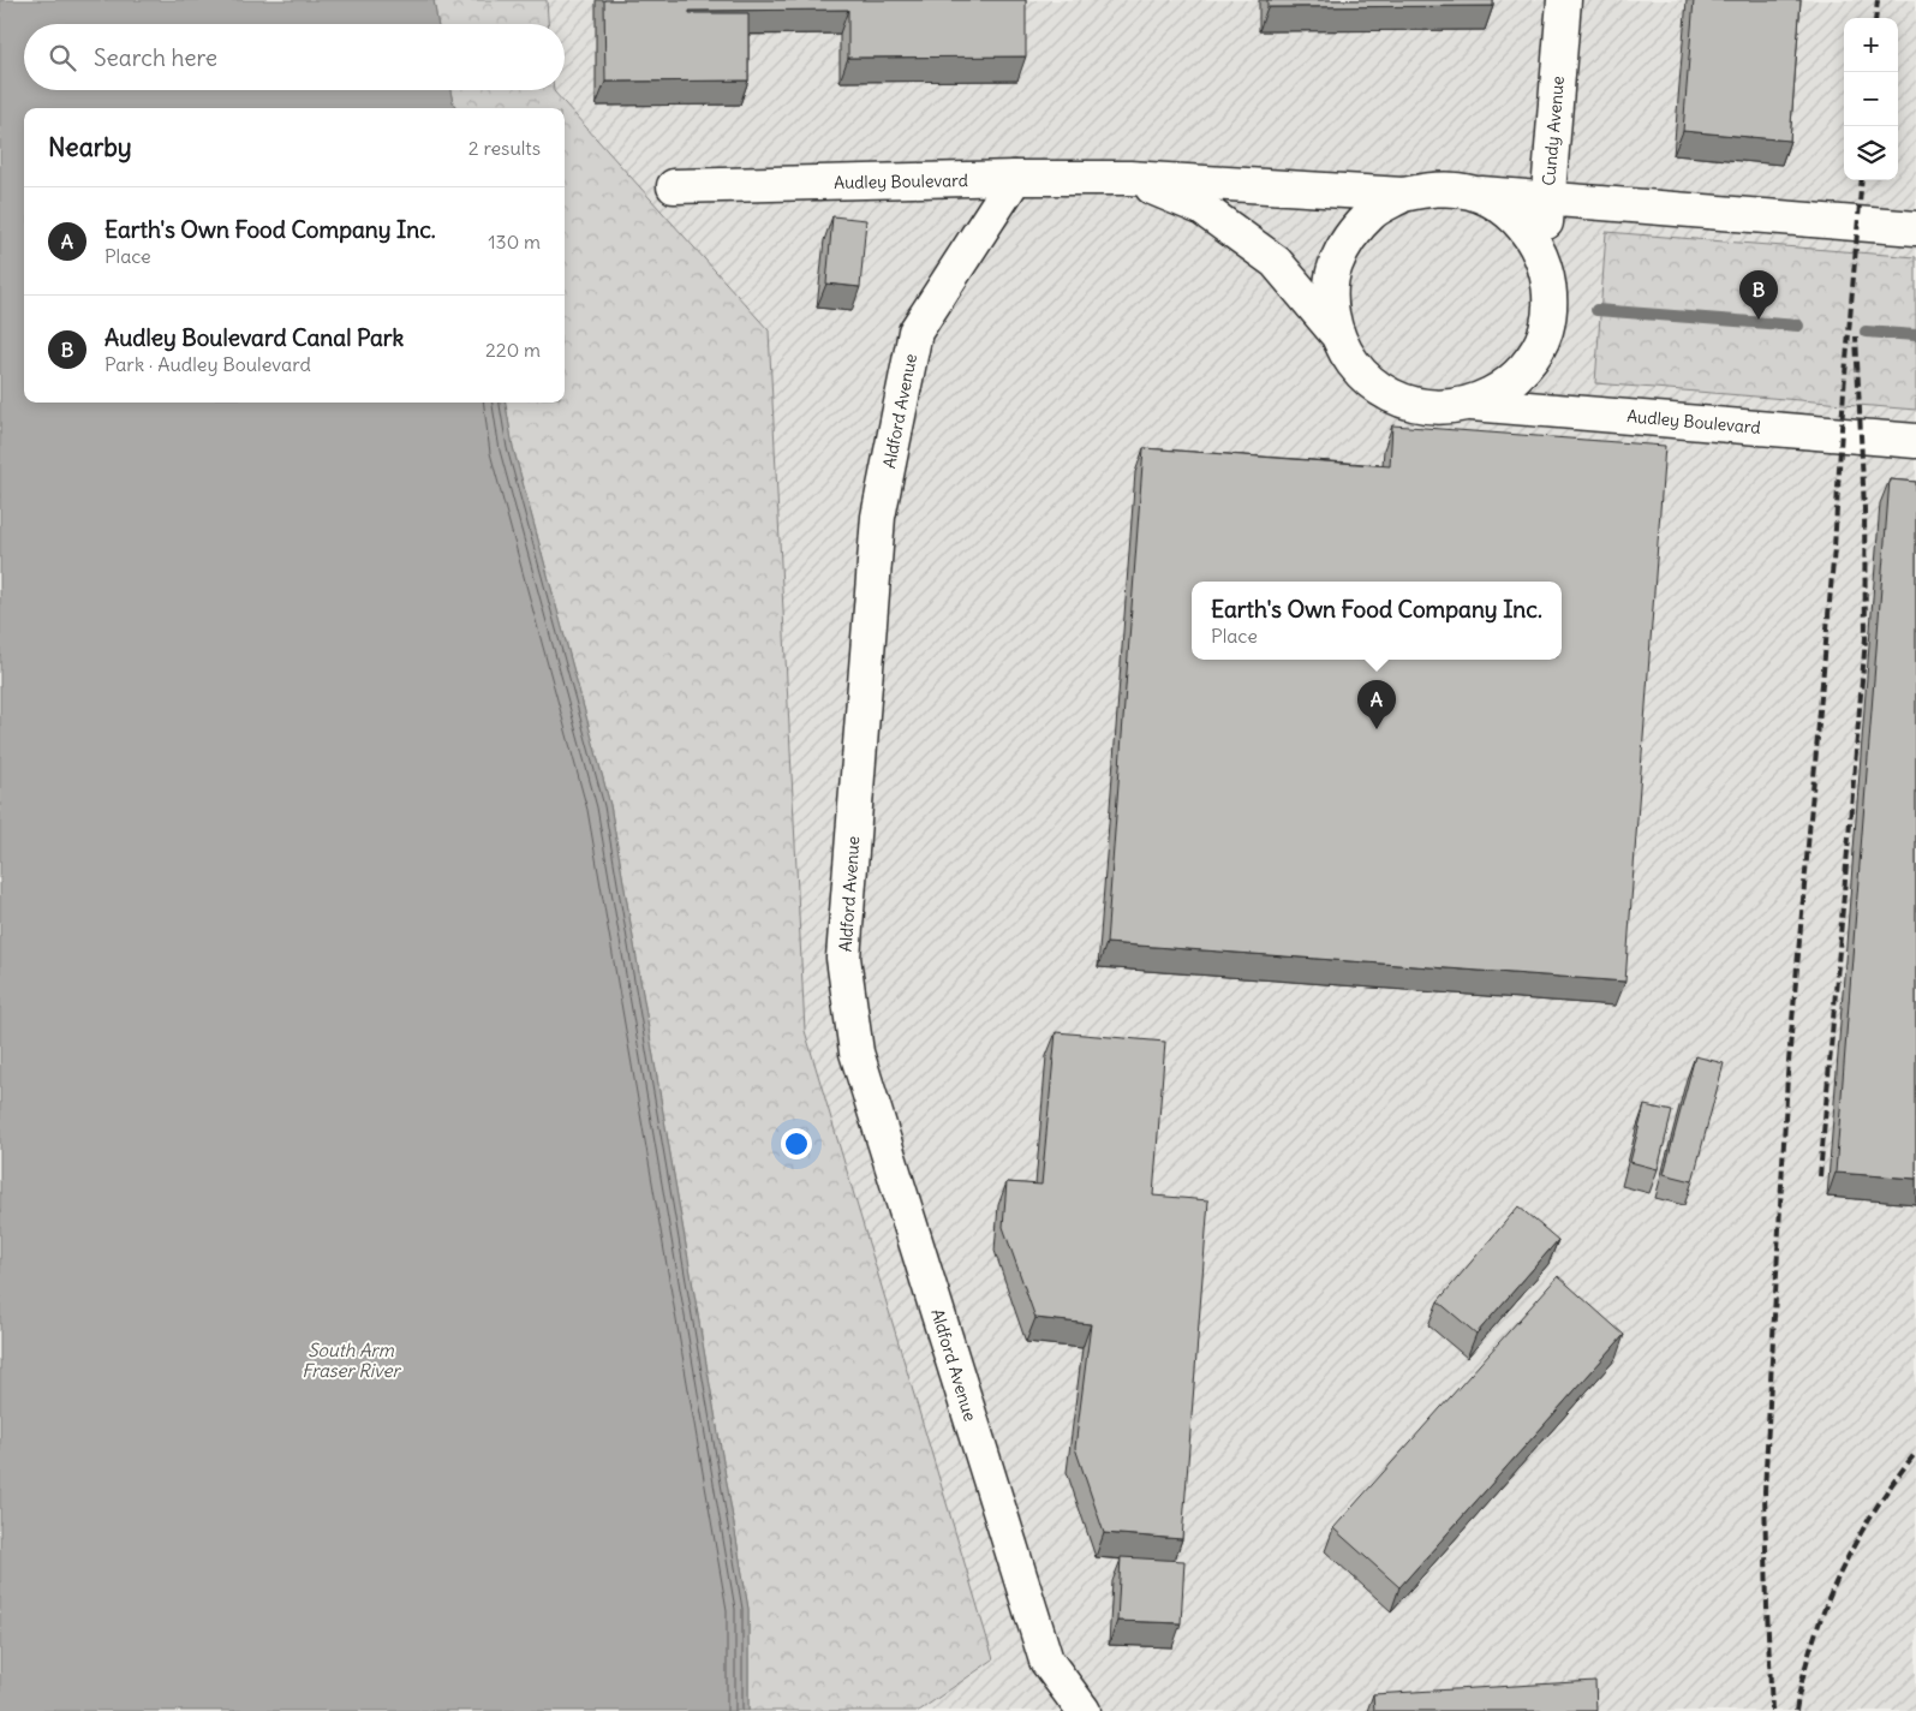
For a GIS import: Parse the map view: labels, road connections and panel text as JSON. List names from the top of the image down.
{
  "streets": {
    "street": ["Cundy Avenue", "Audley Boulevard", "Aldford Avenue"]
  },
  "crossings": [
    ["Audley Boulevard", "Aldford Avenue"]
  ],
  "water": ["South Arm Fraser River"],
  "page": {
    "map_buttons": ["+", "−"],
    "search": "Search here",
    "heading": ["Nearby", "2 results"],
    "list": [
      {
        "mark": "A",
        "name": "Earth's Own Food Company Inc.",
        "note": "Place",
        "value": "130 m"
      },
      {
        "mark": "B",
        "name": "Audley Boulevard Canal Park",
        "note": "Park · Audley Boulevard",
        "value": "220 m"
      }
    ],
    "pins": ["B", "A"],
    "popup": ["Earth's Own Food Company Inc.", "Place"]
  }
}
